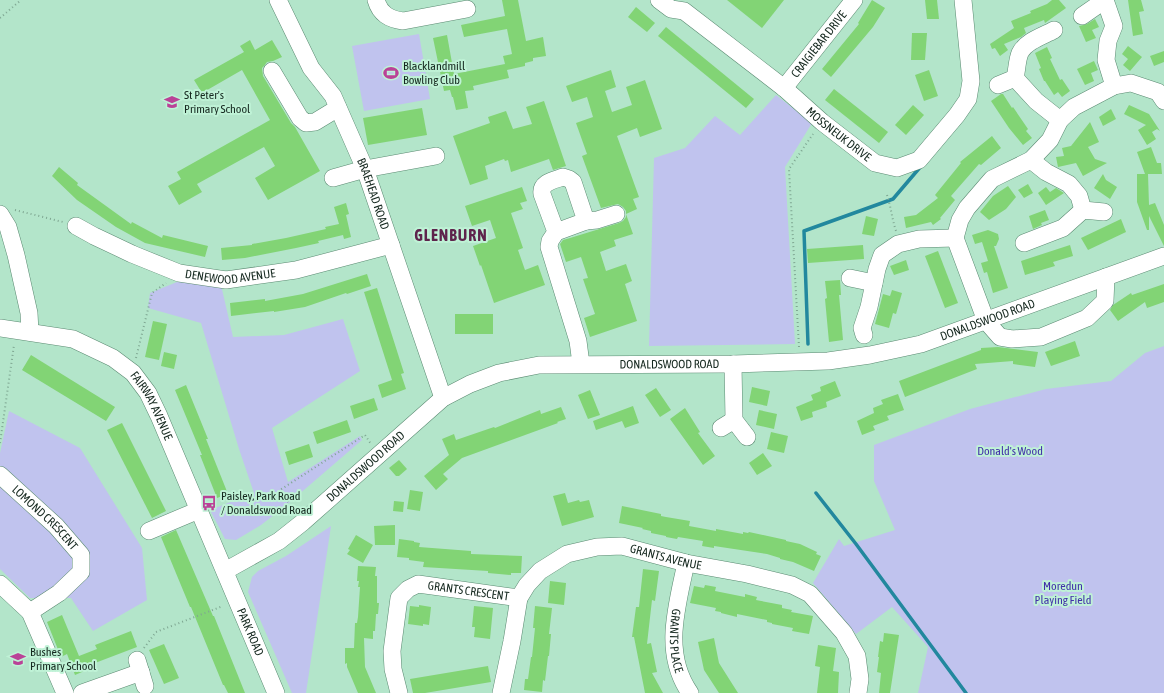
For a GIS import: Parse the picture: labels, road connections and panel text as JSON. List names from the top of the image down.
{
  "streets": {
    "street": [
      "CRAIGIEBAR DRIVE",
      "MOSSNEUK DRIVE",
      "BRAEHEAD ROAD",
      "DENEWOOD AVENUE",
      "DONALDSWOOD ROAD",
      "FAIRWAY AVENUE",
      "LOMOND CRESCENT",
      "GRANTS AVENUE",
      "GRANTS CRESCENT",
      "PARK ROAD",
      "GRANTS PLACE"
    ]
  },
  "crossings": [
    ["CRAIGIEBAR DRIVE", "MOSSNEUK DRIVE"],
    ["BRAEHEAD ROAD", "DENEWOOD AVENUE"],
    ["BRAEHEAD ROAD", "DONALDSWOOD ROAD"],
    ["DONALDSWOOD ROAD", "FAIRWAY AVENUE"],
    ["DONALDSWOOD ROAD", "PARK ROAD"],
    ["FAIRWAY AVENUE", "PARK ROAD"],
    ["GRANTS AVENUE", "GRANTS CRESCENT"],
    ["GRANTS AVENUE", "GRANTS PLACE"]
  ],
  "districts": ["GLENBURN"],
  "parks": ["Donald's Wood", "Moredun Playing Field"],
  "places": {
    "sports": ["Blacklandmill Bowling Club"],
    "school or university": ["St Peter's Primary School", "Bushes Primary School"],
    "bus stop": ["Paisley, Park Road / Donaldswood Road"]
  }
}
